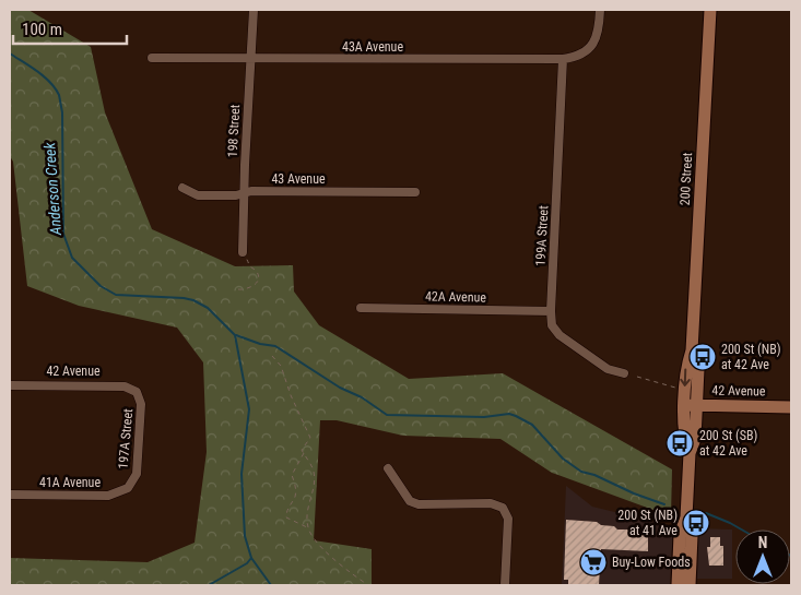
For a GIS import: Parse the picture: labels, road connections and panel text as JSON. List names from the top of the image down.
{
  "streets": {
    "main road": ["200 Street", "42 Avenue"],
    "street": [
      "43A Avenue",
      "198 Street",
      "43 Avenue",
      "199A Street",
      "42A Avenue",
      "197A Street",
      "41A Avenue"
    ]
  },
  "crossings": [
    ["43A Avenue", "198 Street"],
    ["43A Avenue", "199A Street"],
    ["198 Street", "43 Avenue"],
    ["200 Street", "42 Avenue"],
    ["199A Street", "42A Avenue"],
    ["42 Avenue", "197A Street"],
    ["197A Street", "41A Avenue"]
  ],
  "water": ["Anderson Creek"],
  "places": {
    "bus stop": ["200 St (NB) at 42 Ave", "200 St (SB) at 42 Ave", "200 St (NB) at 41 Ave"],
    "supermarket": ["Buy-Low Foods"]
  },
  "scale_bar": "100 m",
  "north": "top"
}
